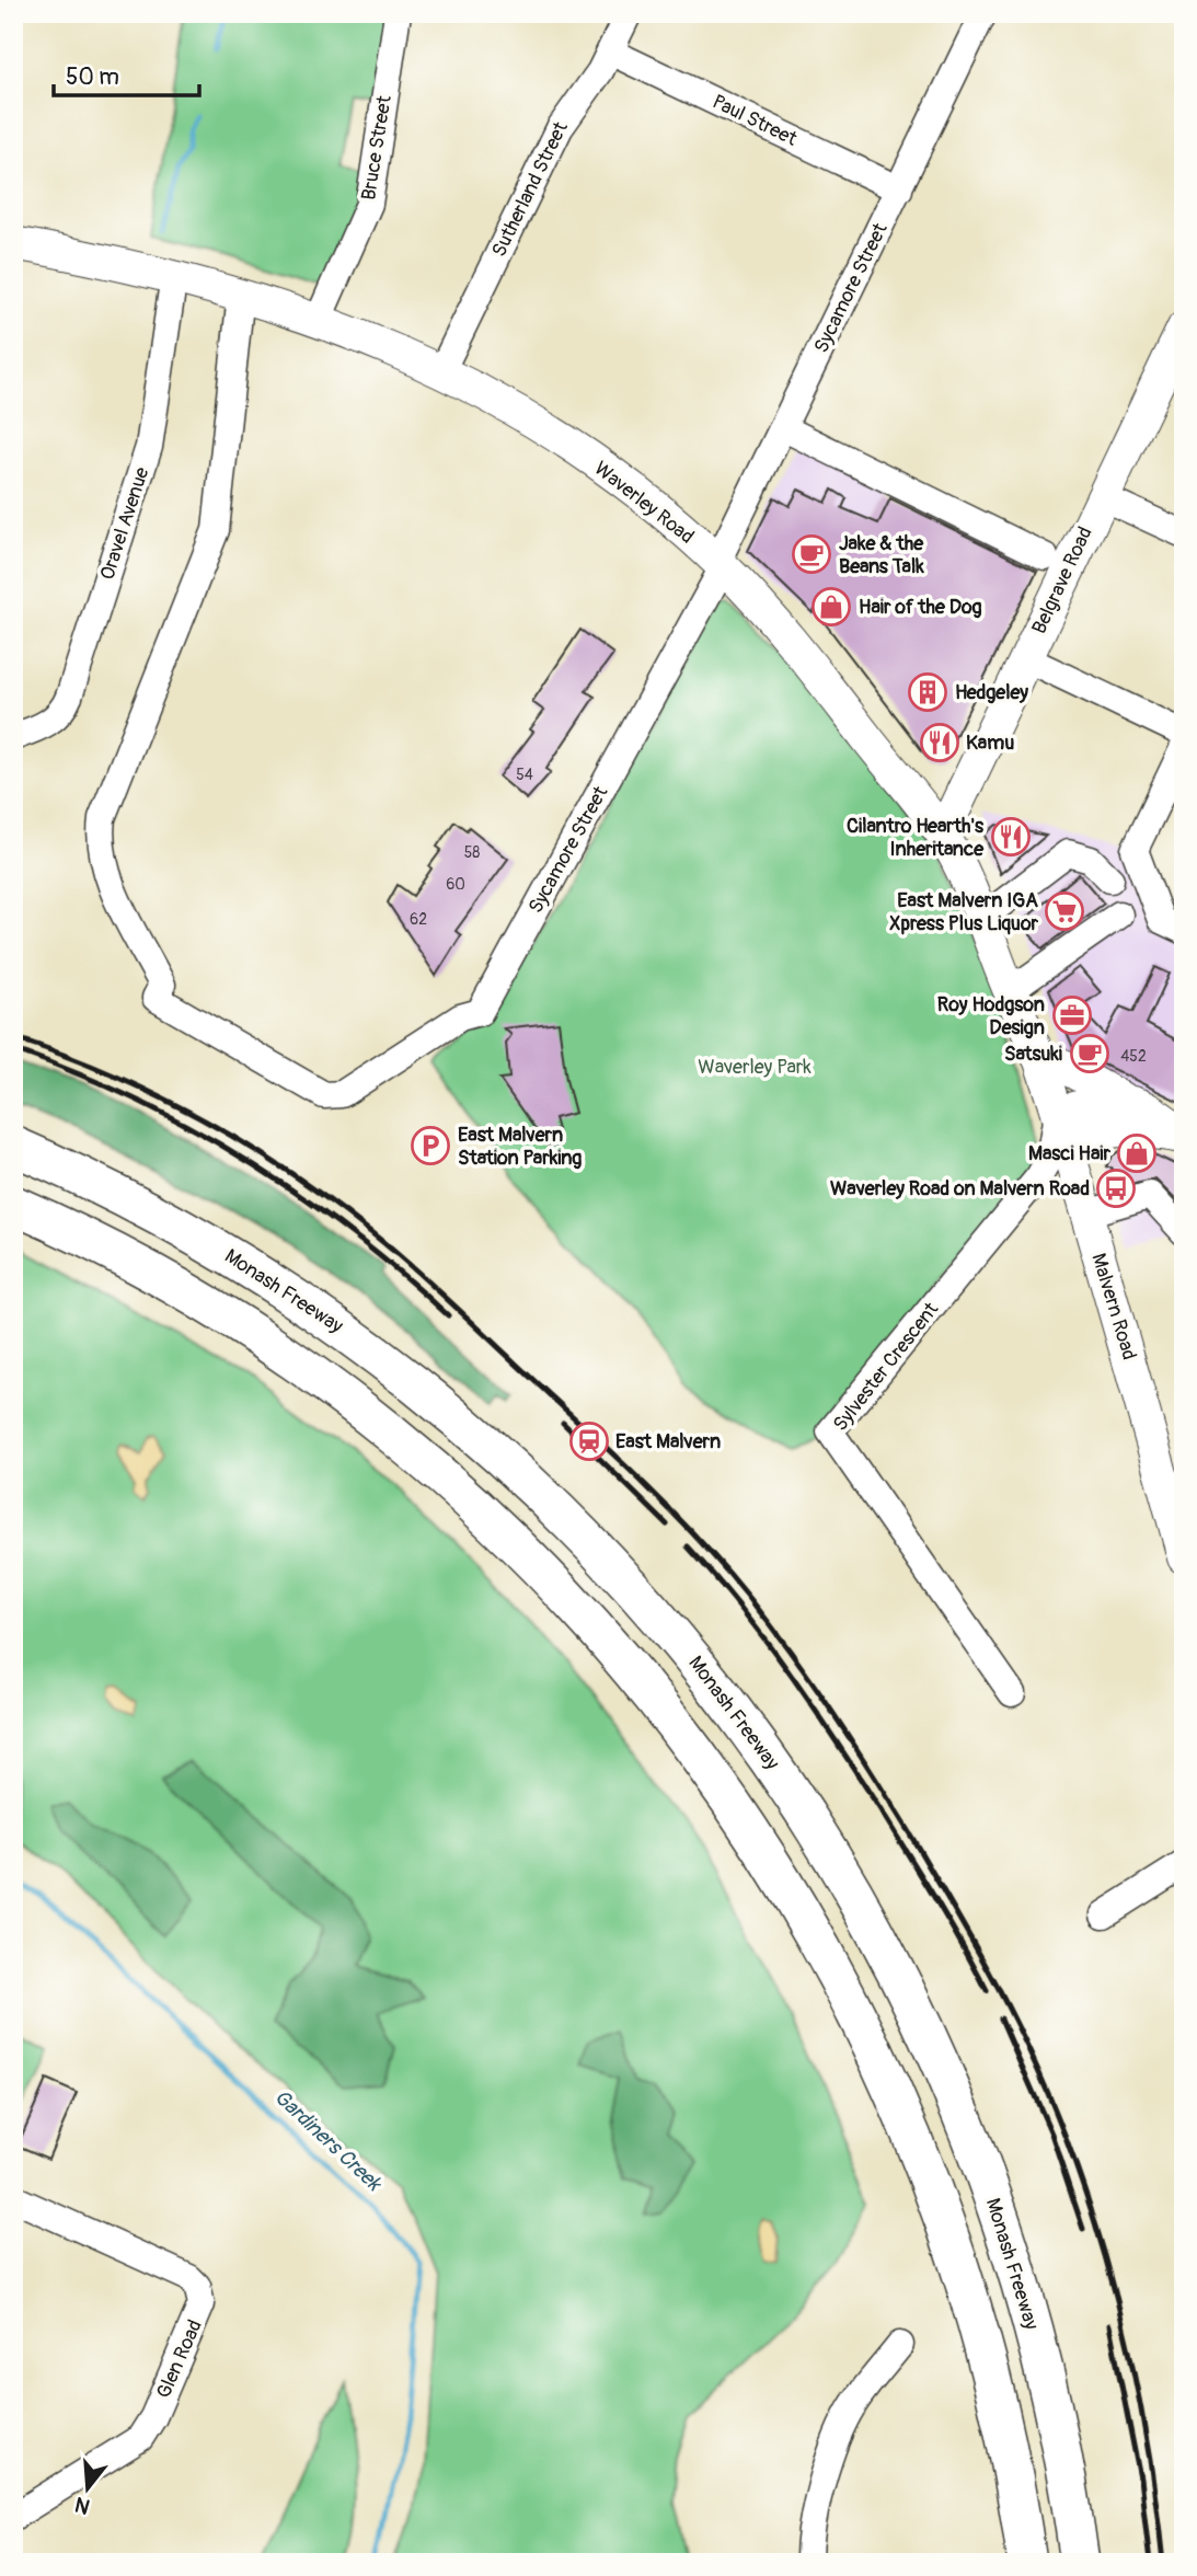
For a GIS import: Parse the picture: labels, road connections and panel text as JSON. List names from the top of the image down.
{
  "streets": {
    "highway": ["Monash Freeway"],
    "main road": ["Waverley Road", "Belgrave Road", "Malvern Road"],
    "street": [
      "Paul Street",
      "Bruce Street",
      "Sutherland Street",
      "Sycamore Street",
      "Oravel Avenue",
      "Sylvester Crescent",
      "Glen Road"
    ]
  },
  "crossings": [
    ["Paul Street", "Sutherland Street"],
    ["Paul Street", "Sycamore Street"],
    ["Bruce Street", "Waverley Road"],
    ["Sutherland Street", "Waverley Road"],
    ["Sycamore Street", "Waverley Road"],
    ["Waverley Road", "Oravel Avenue"],
    ["Waverley Road", "Belgrave Road"],
    ["Waverley Road", "Malvern Road"],
    ["Malvern Road", "Sylvester Crescent"]
  ],
  "water": ["Gardiners Creek"],
  "parks": ["Waverley Park"],
  "places": {
    "cafe": ["Jake & the Beans Talk", "Satsuki"],
    "shop": ["Hair of the Dog", "Masci Hair"],
    "building": ["Hedgeley"],
    "restaurant": ["Kamu", "Cilantro Hearth's Inheritance"],
    "supermarket": ["East Malvern IGA Xpress Plus Liquor"],
    "office": ["Roy Hodgson Design"],
    "parking": ["East Malvern Station Parking"],
    "bus stop": ["Waverley Road on Malvern Road"],
    "station": ["East Malvern"]
  },
  "house_numbers": [
    "54",
    "58",
    "60",
    "62",
    "452"
  ],
  "scale_bar": "50 m",
  "north": "bottom"
}
